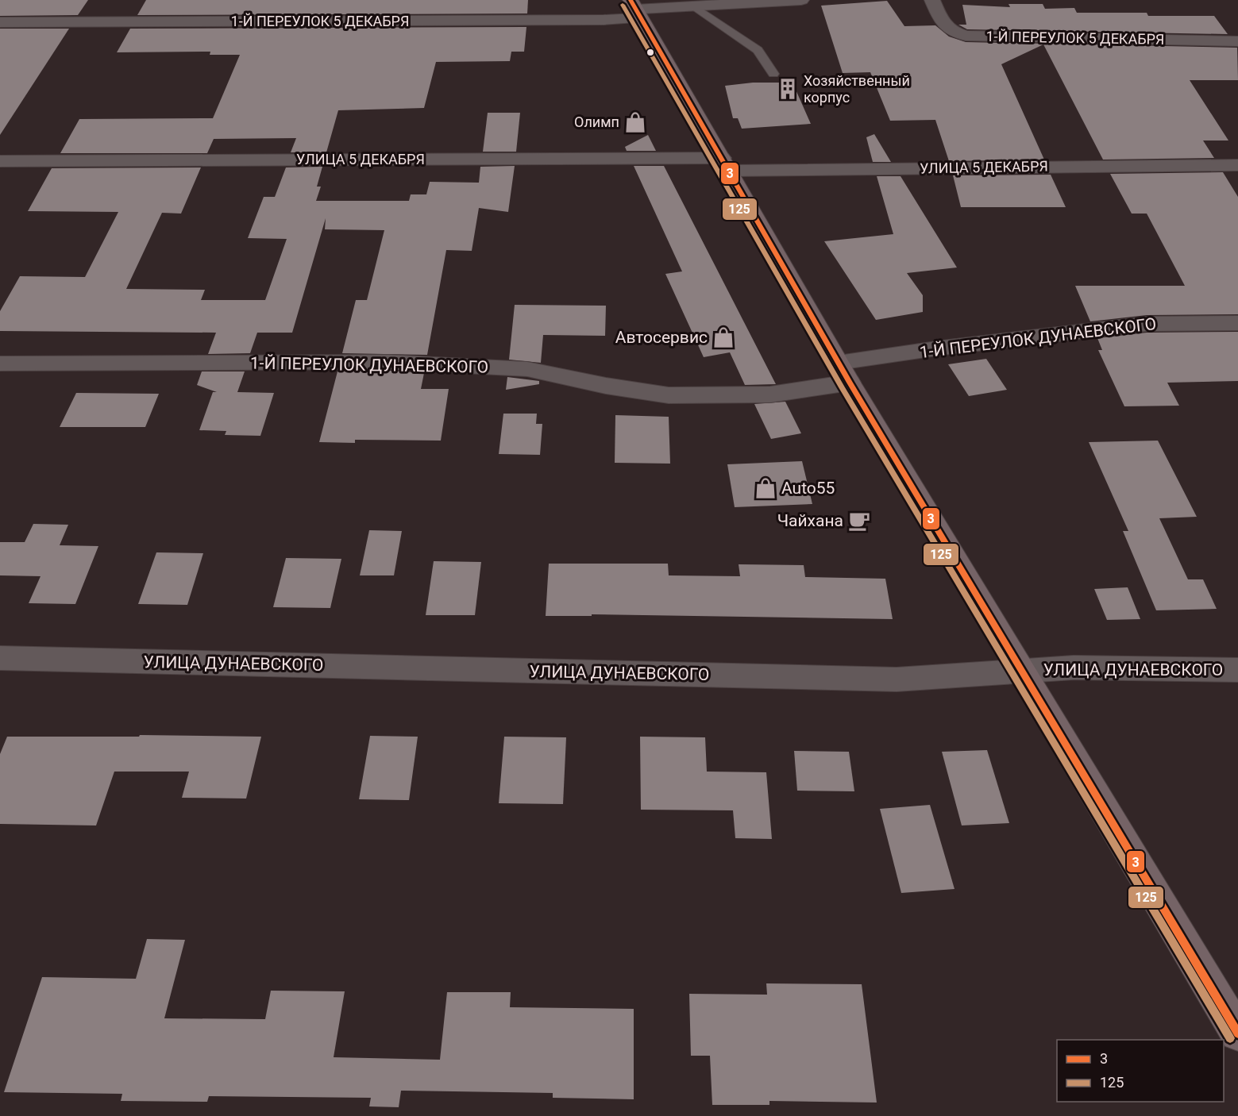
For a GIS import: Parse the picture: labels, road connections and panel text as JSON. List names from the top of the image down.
{
  "streets": {
    "street": [
      "1-Й ПЕРЕУЛОК 5 ДЕКАБРЯ",
      "УЛИЦА 5 ДЕКАБРЯ",
      "1-Й ПЕРЕУЛОК ДУНАЕВСКОГО",
      "УЛИЦА ДУНАЕВСКОГО"
    ]
  },
  "places": {
    "building": ["Хозяйственный корпус"],
    "shop": ["Олимп", "Автосервис", "Auto55"],
    "cafe": ["Чайхана"]
  },
  "lines": ["transit line 3", "transit line 125"],
  "legend": ["3", "125"]
}
